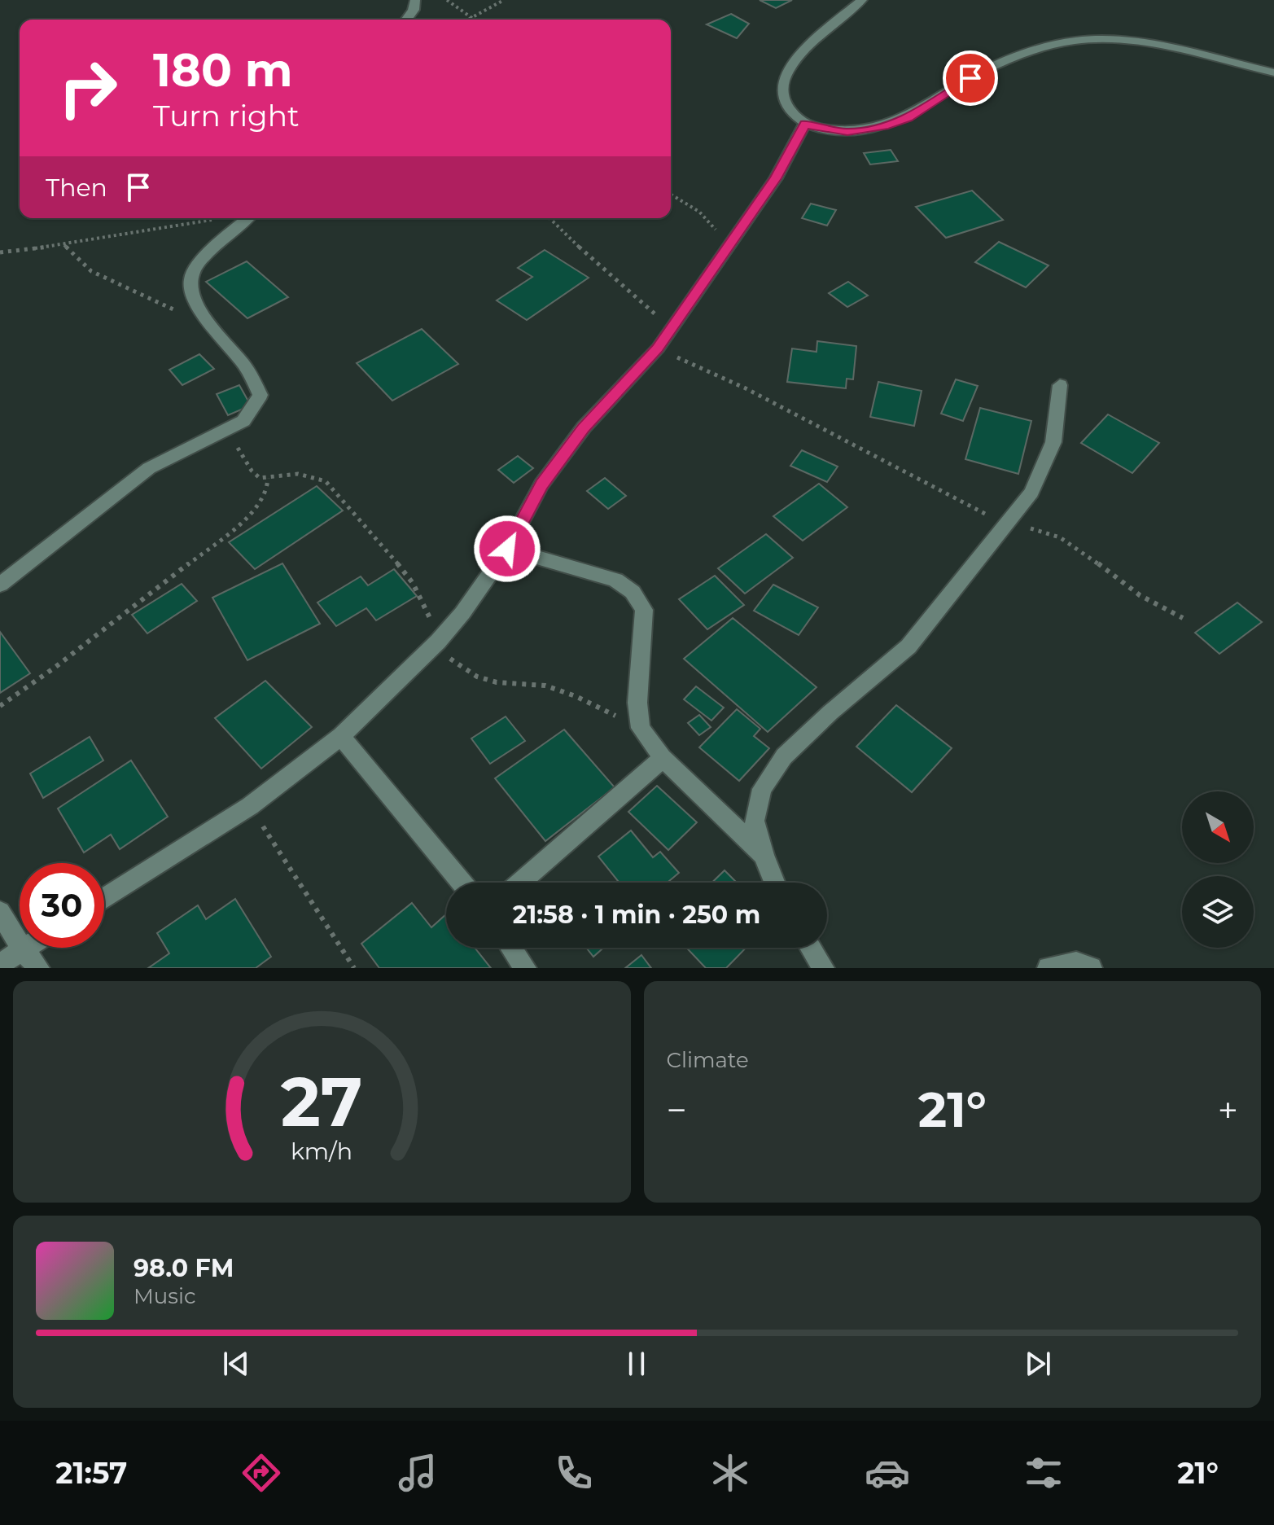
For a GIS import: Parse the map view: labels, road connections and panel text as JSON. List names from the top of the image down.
{
  "north": "bottom right",
  "page": {
    "turn": ["180 m", "Turn right"],
    "then": "Then",
    "limit": "30",
    "trip": "21:58 · 1 min · 250 m",
    "tile": "Climate",
    "heat": ["−", "21°", "+"],
    "song": ["98.0 FM", "Music"],
    "tabs": ["21:57", "21°"],
    "gauge": ["27", "km/h"]
  }
}
